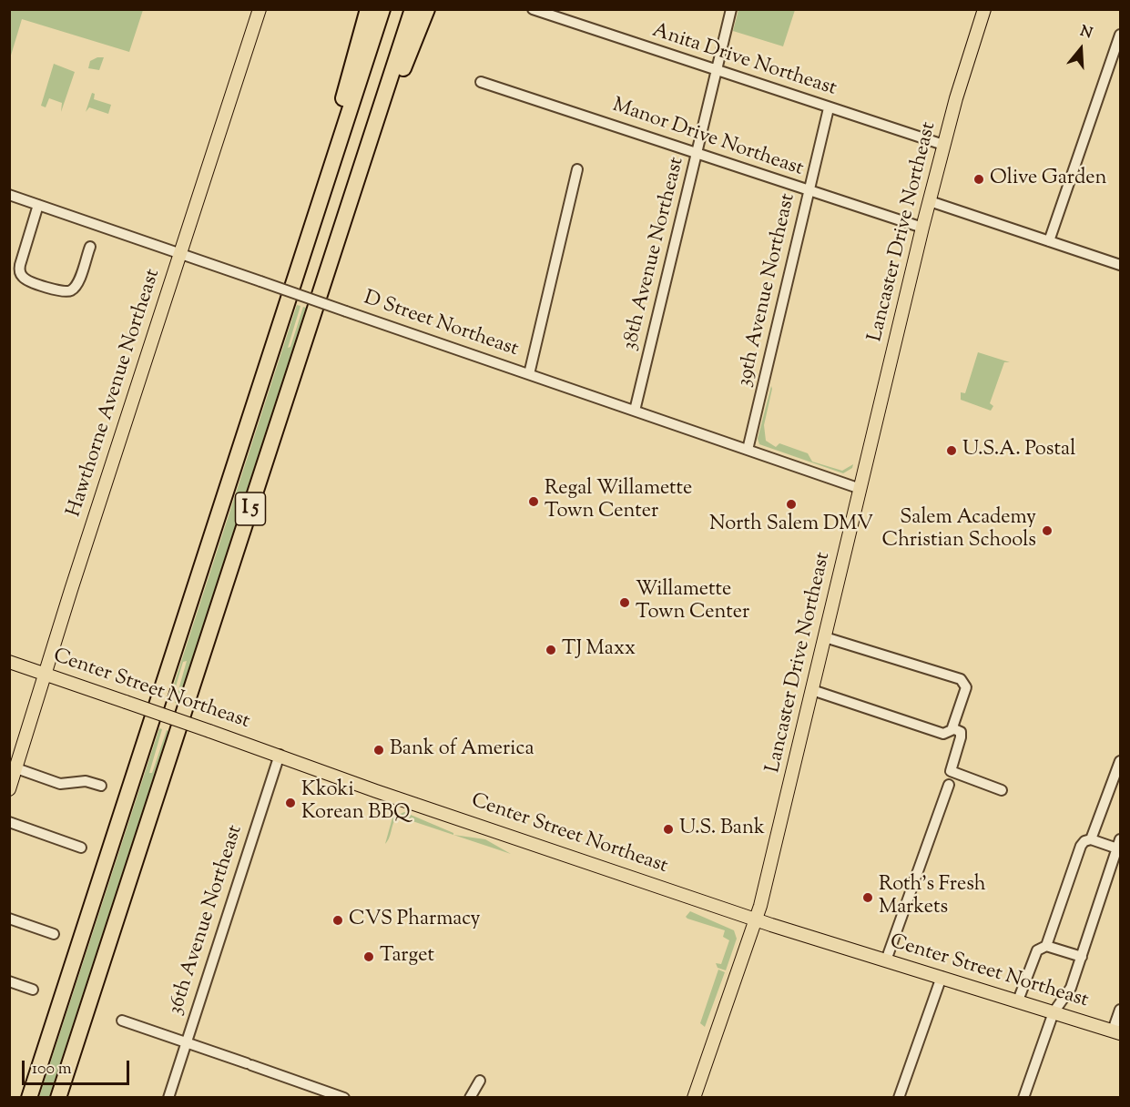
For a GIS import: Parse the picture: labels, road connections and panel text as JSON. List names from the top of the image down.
{
  "streets": {
    "highway": ["I 5"],
    "main road": ["Lancaster Drive Northeast", "Hawthorne Avenue Northeast", "Center Street Northeast"],
    "street": [
      "Anita Drive Northeast",
      "Manor Drive Northeast",
      "38th Avenue Northeast",
      "39th Avenue Northeast",
      "D Street Northeast",
      "36th Avenue Northeast"
    ]
  },
  "crossings": [
    ["Anita Drive Northeast", "Lancaster Drive Northeast"],
    ["Anita Drive Northeast", "38th Avenue Northeast"],
    ["Anita Drive Northeast", "39th Avenue Northeast"],
    ["Manor Drive Northeast", "Lancaster Drive Northeast"],
    ["Manor Drive Northeast", "38th Avenue Northeast"],
    ["Manor Drive Northeast", "39th Avenue Northeast"],
    ["Lancaster Drive Northeast", "D Street Northeast"],
    ["Lancaster Drive Northeast", "Center Street Northeast"],
    ["38th Avenue Northeast", "D Street Northeast"],
    ["39th Avenue Northeast", "D Street Northeast"],
    ["D Street Northeast", "Hawthorne Avenue Northeast"],
    ["Hawthorne Avenue Northeast", "Center Street Northeast"],
    ["Center Street Northeast", "36th Avenue Northeast"]
  ],
  "places": [
    "Olive Garden",
    "U.S.A. Postal",
    "Regal Willamette Town Center",
    "North Salem DMV",
    "Salem Academy Christian Schools",
    "Willamette Town Center",
    "TJ Maxx",
    "Bank of America",
    "Kkoki Korean BBQ",
    "U.S. Bank",
    "Roth's Fresh Markets",
    "CVS Pharmacy",
    "Target"
  ],
  "scale_bar": "100 m",
  "north": "top"
}
